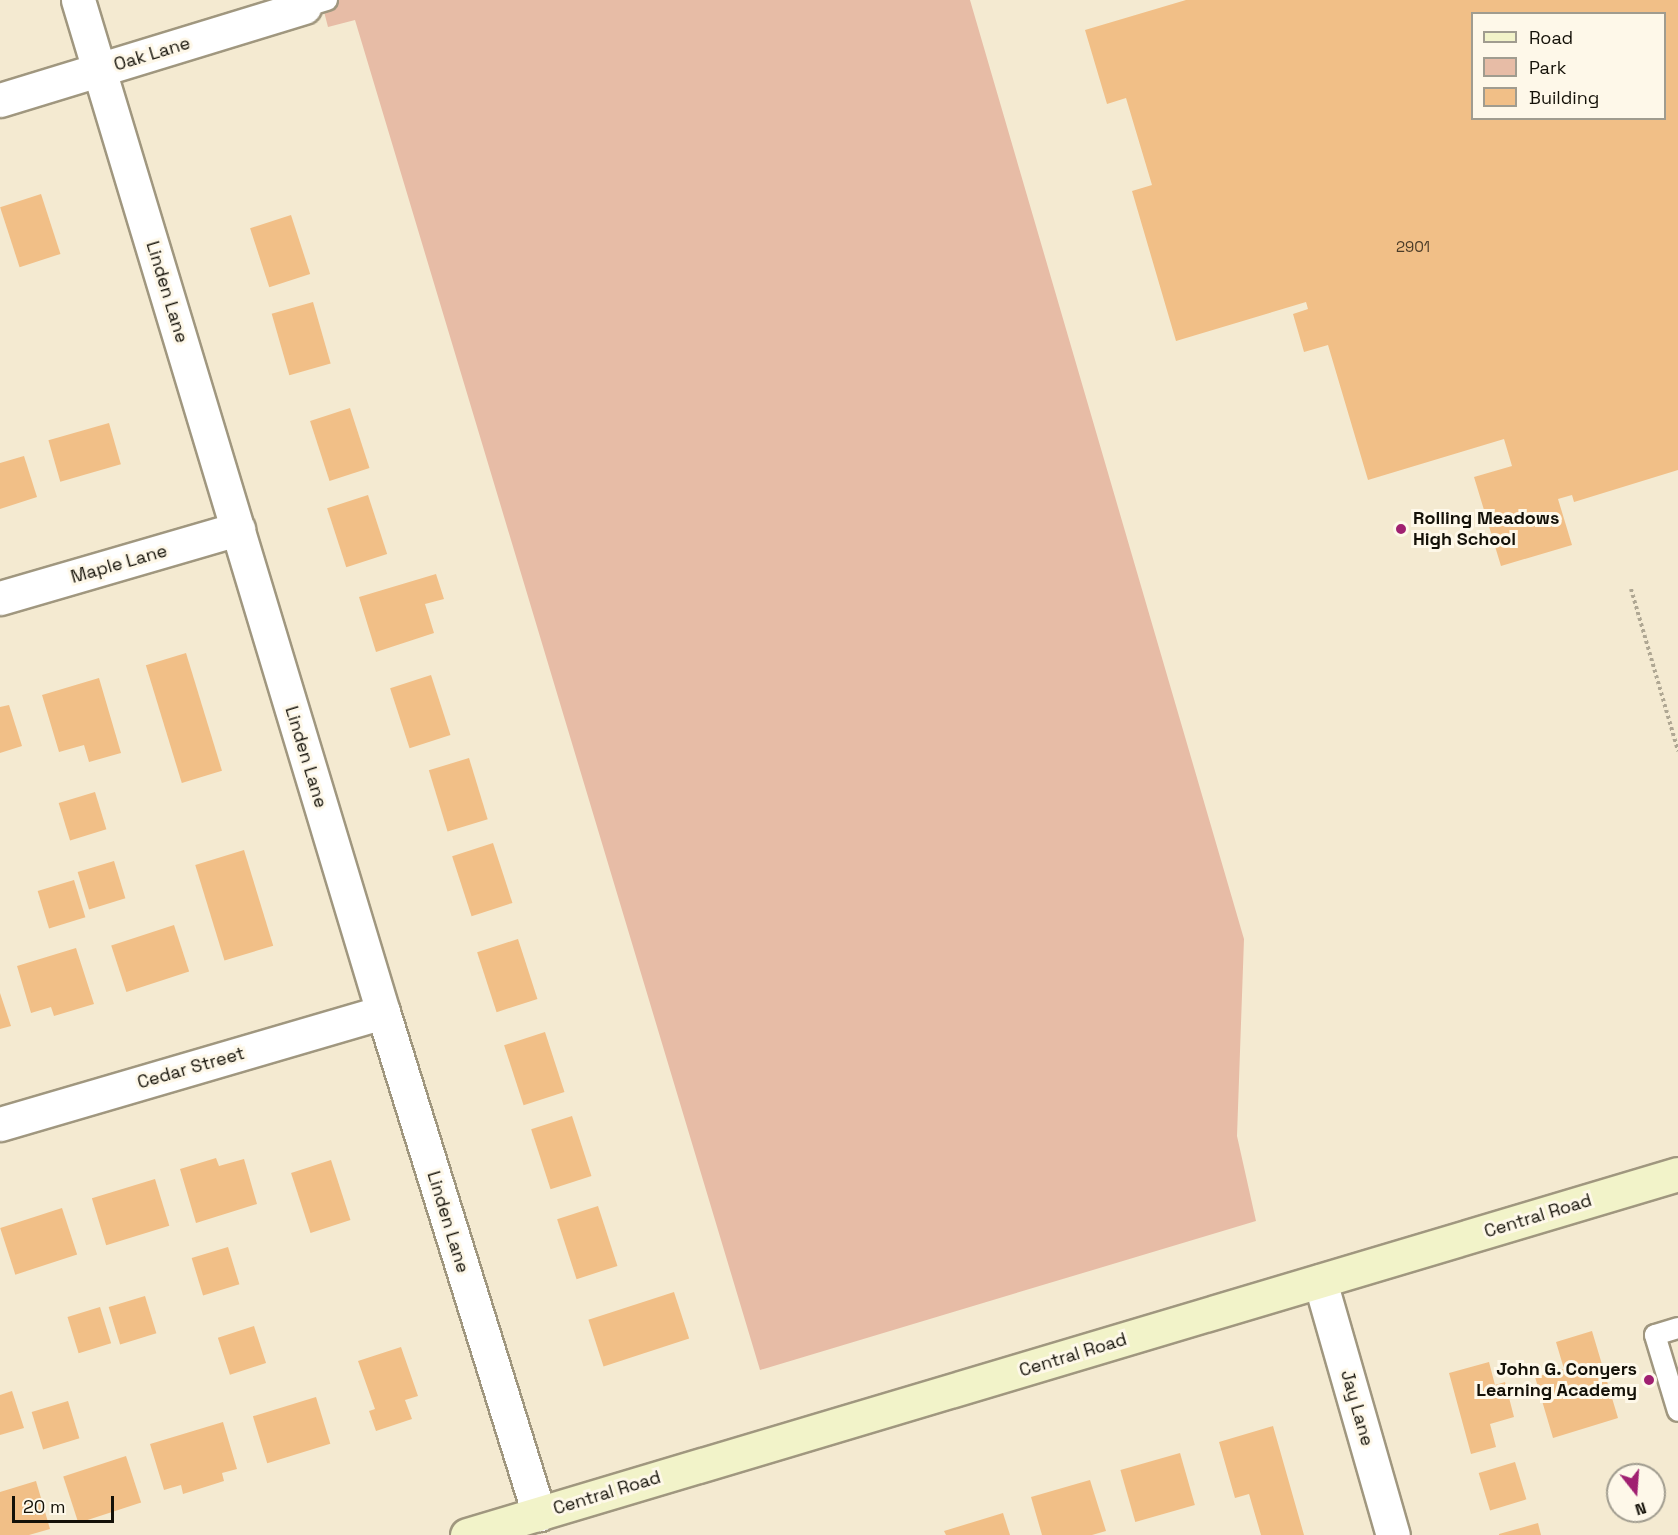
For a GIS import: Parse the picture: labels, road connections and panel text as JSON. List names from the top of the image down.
{
  "streets": {
    "street": [
      "Oak Lane",
      "Linden Lane",
      "Maple Lane",
      "Cedar Street",
      "Central Road",
      "Jay Lane"
    ]
  },
  "crossings": [
    ["Oak Lane", "Linden Lane"],
    ["Linden Lane", "Maple Lane"],
    ["Linden Lane", "Cedar Street"],
    ["Linden Lane", "Central Road"],
    ["Central Road", "Jay Lane"]
  ],
  "places": ["Rolling Meadows High School", "John G. Conyers Learning Academy"],
  "house_numbers": ["2901"],
  "legend": ["Road", "Park", "Building"],
  "scale_bar": "20 m",
  "north": "bottom"
}
